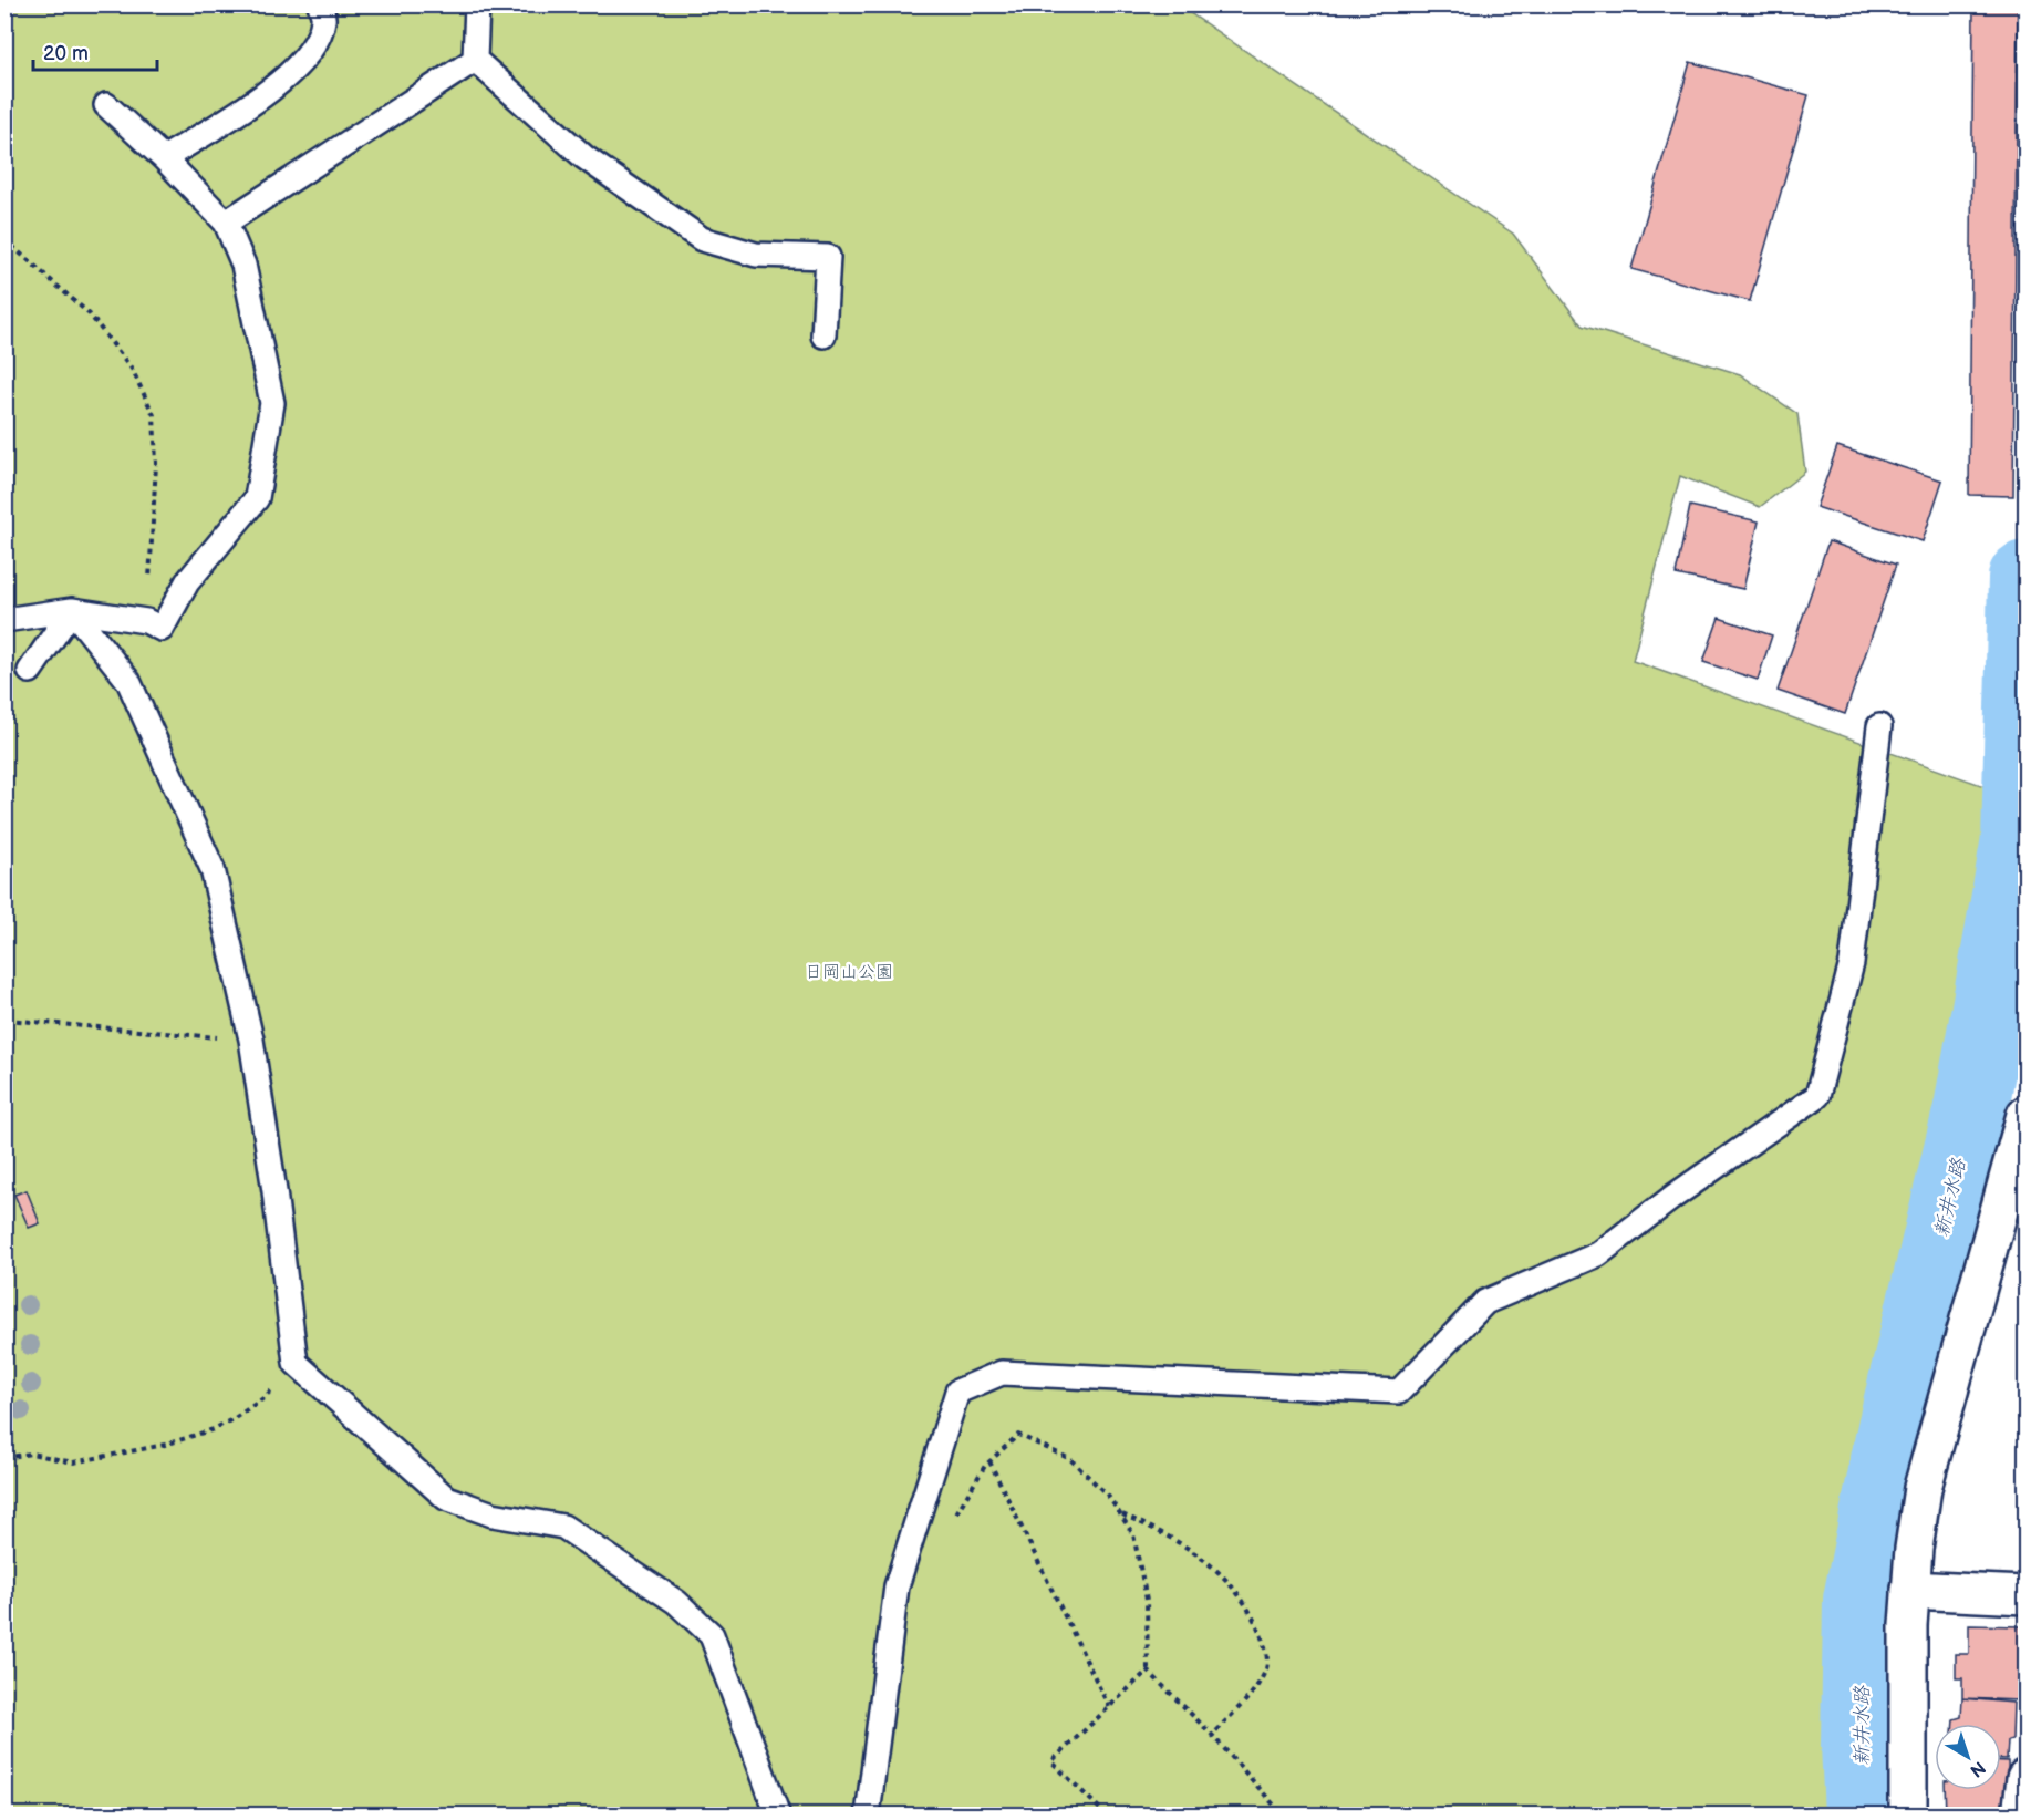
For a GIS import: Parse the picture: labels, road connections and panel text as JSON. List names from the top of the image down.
{
  "water": ["新井水路"],
  "parks": ["日岡山公園"],
  "scale_bar": "20 m",
  "north": "bottom right"
}
